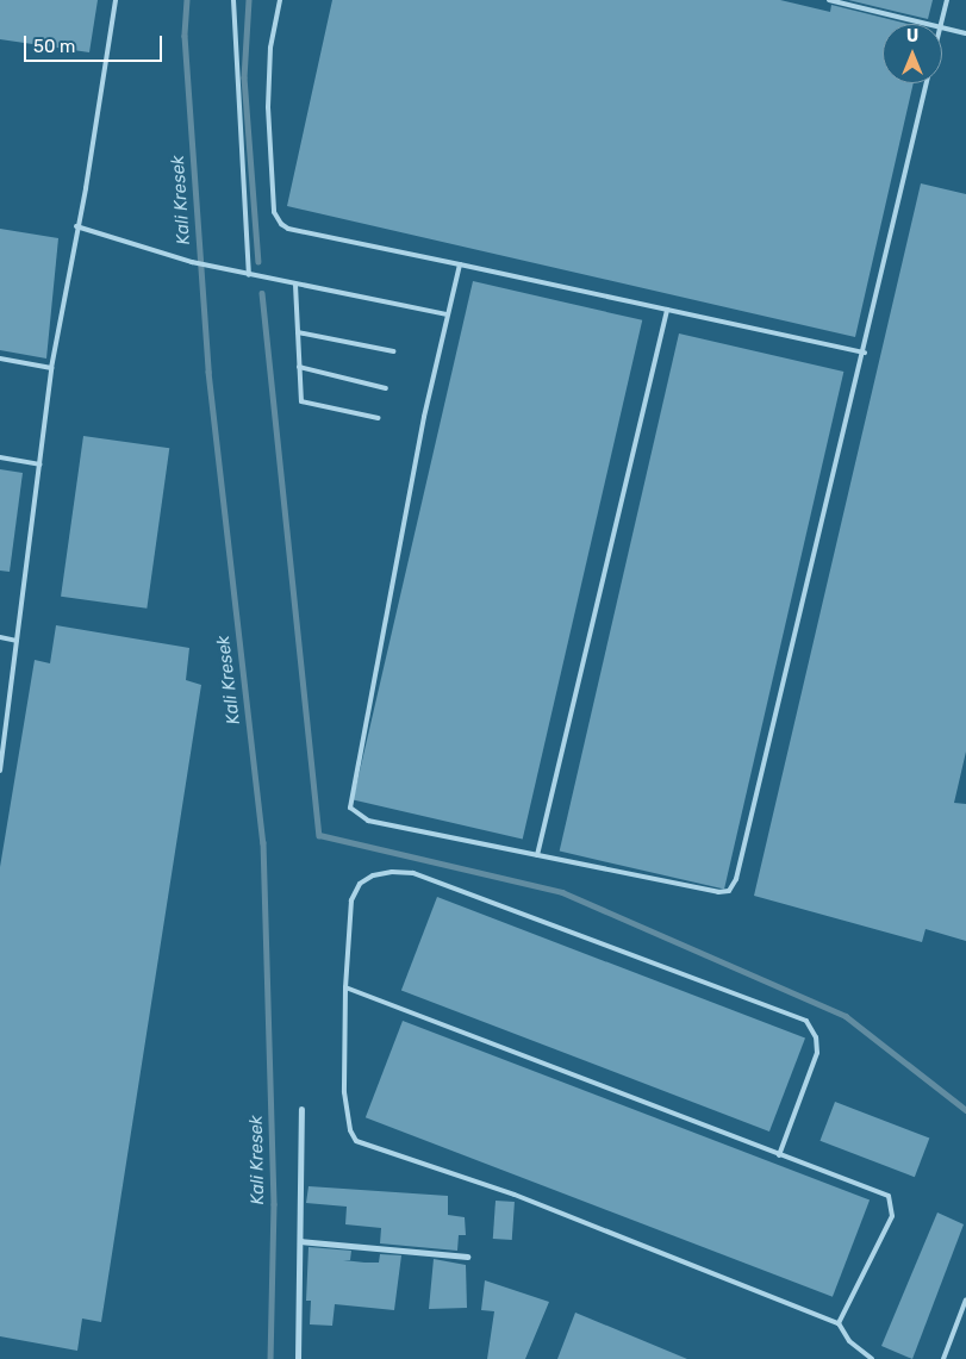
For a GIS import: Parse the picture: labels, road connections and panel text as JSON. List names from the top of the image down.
{
  "water": ["Kali Kresek"],
  "scale_bar": "50 m",
  "north": "top"
}
